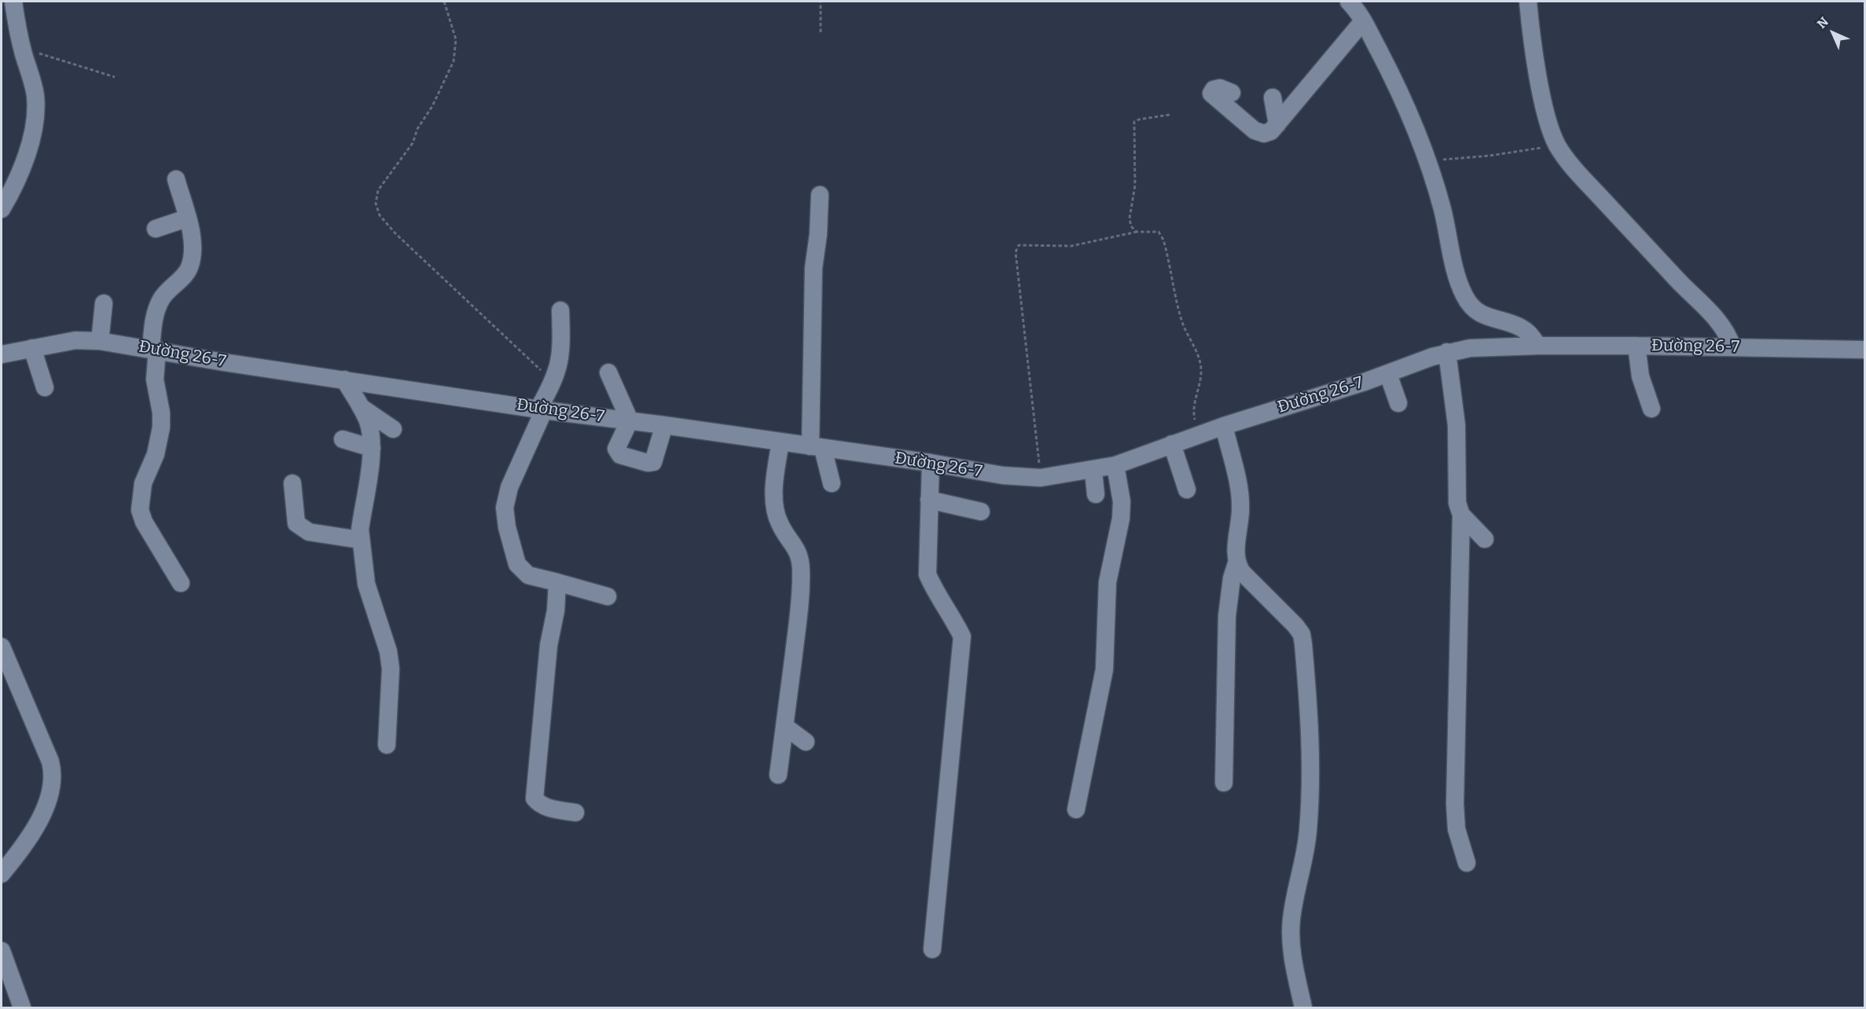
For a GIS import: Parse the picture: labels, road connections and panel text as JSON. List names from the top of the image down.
{
  "streets": {
    "street": ["Đường 26-7"]
  },
  "north": "top left"
}
